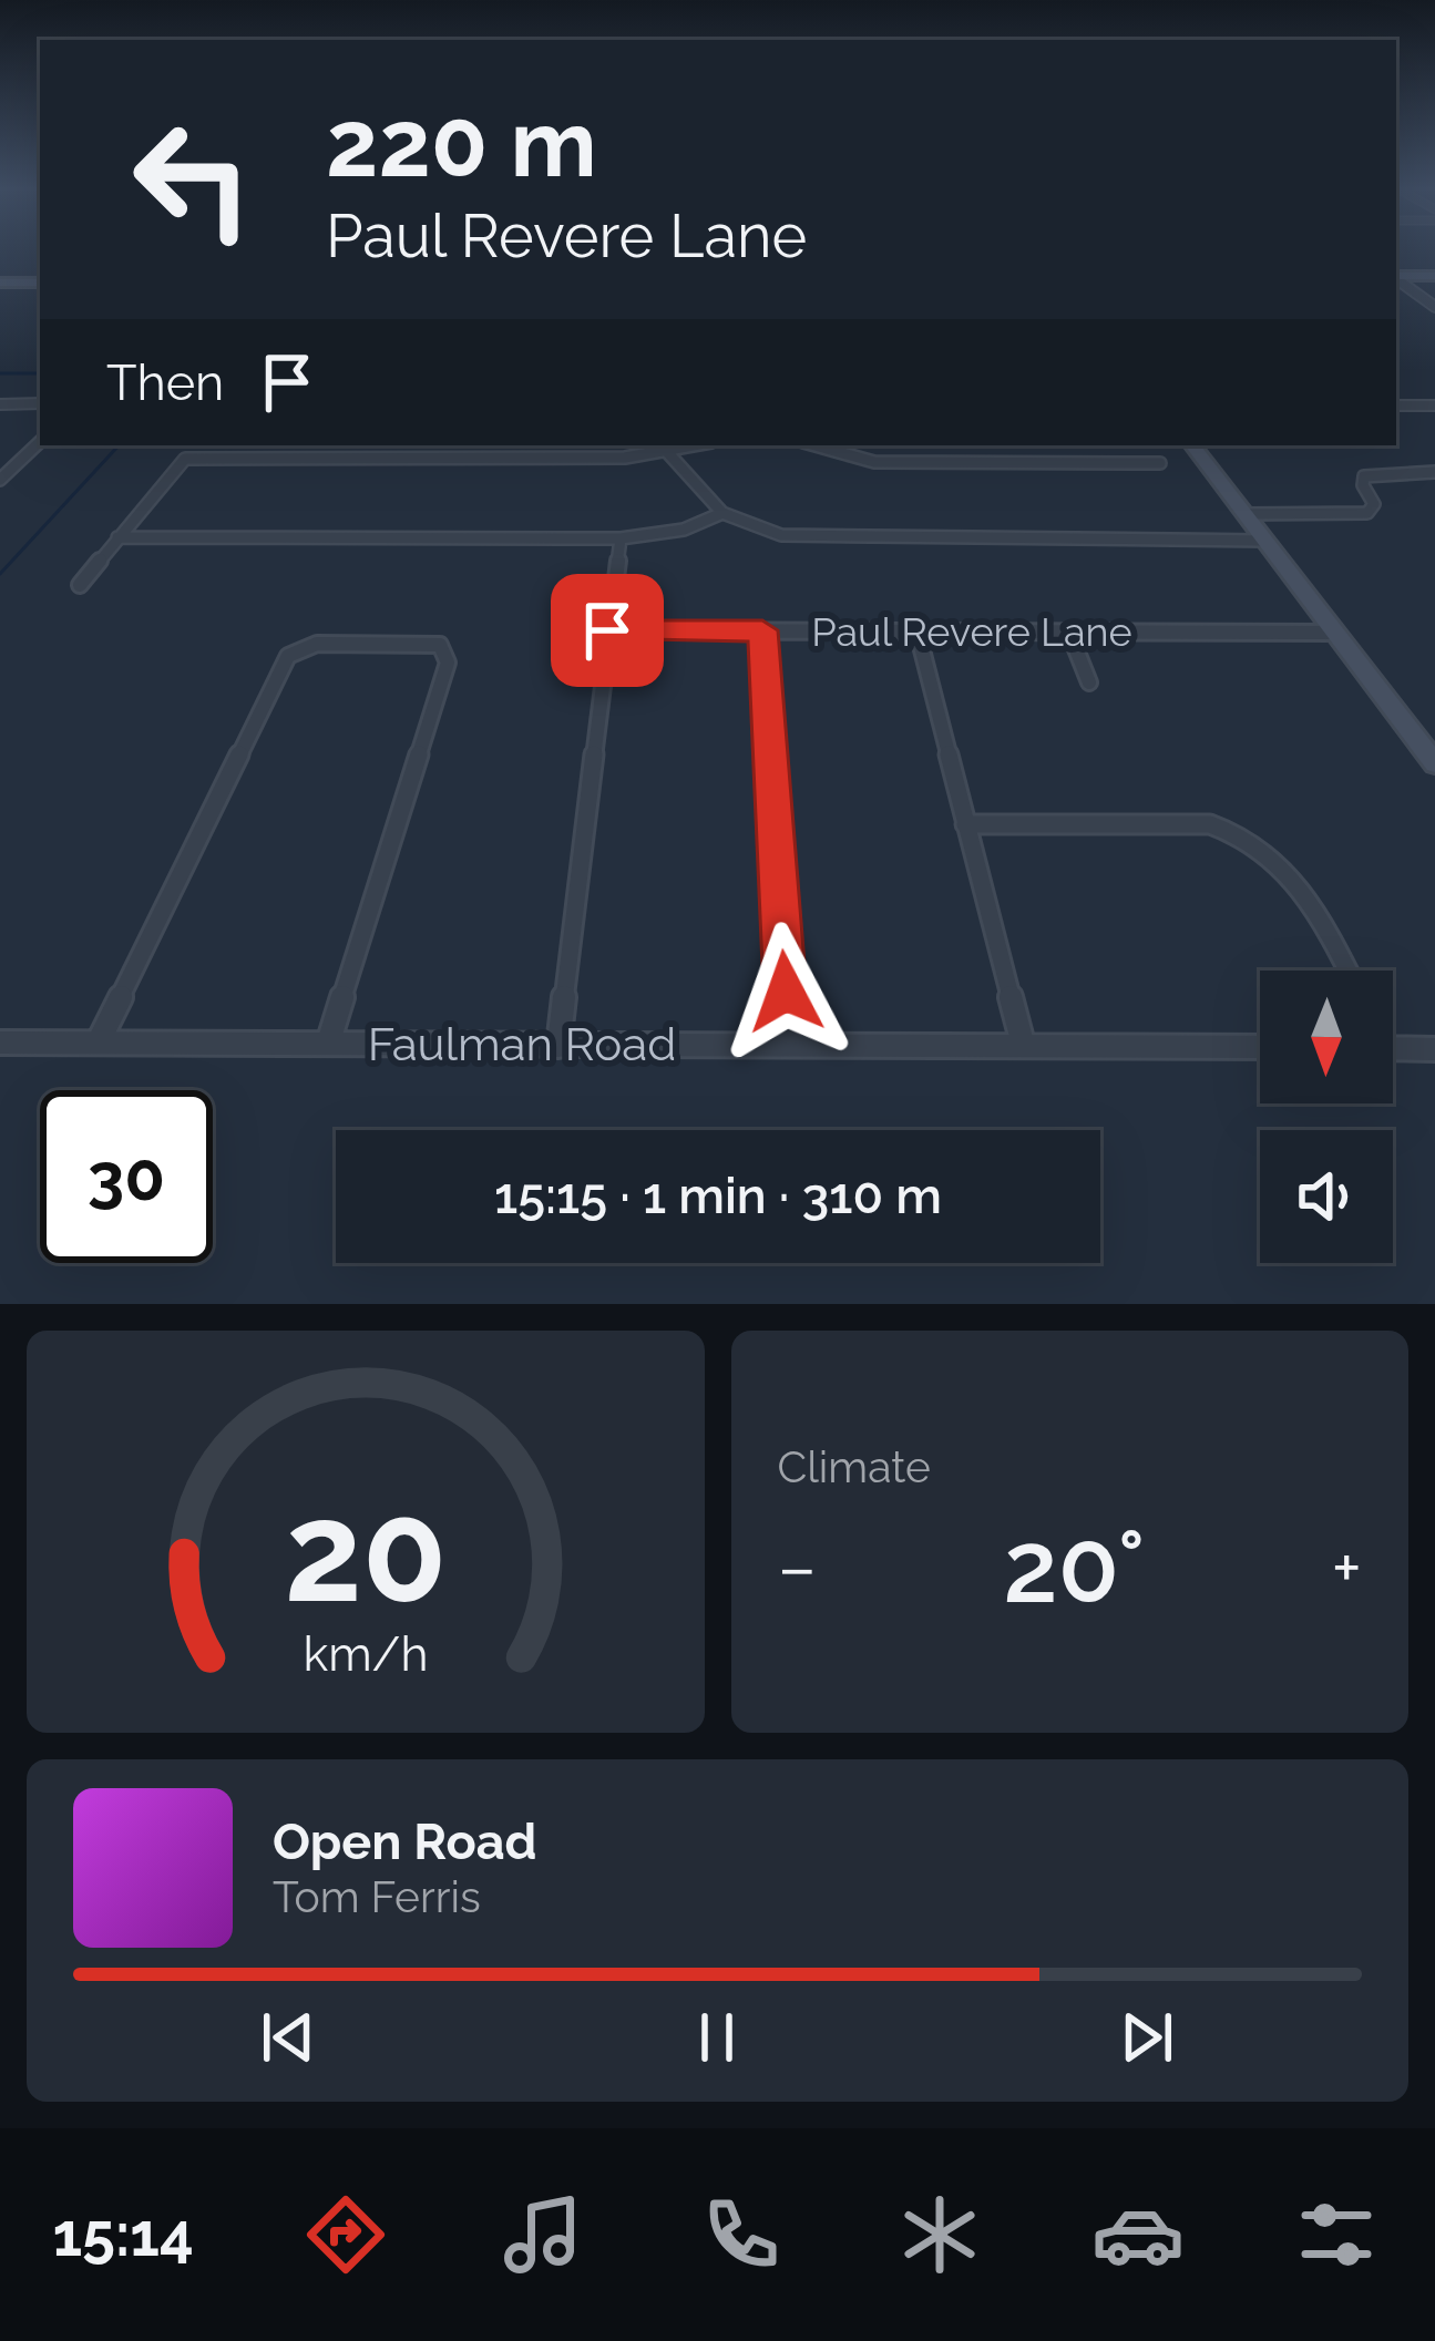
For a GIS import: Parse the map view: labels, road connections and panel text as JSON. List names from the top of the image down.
{
  "streets": {
    "street": ["Paul Revere Lane", "Faulman Road"]
  },
  "north": "bottom",
  "page": {
    "turn": ["220 m", "Paul Revere Lane"],
    "then": "Then",
    "limit": "30",
    "trip": "15:15 · 1 min · 310 m",
    "tile": "Climate",
    "heat": ["−", "20°", "+"],
    "song": ["Open Road", "Tom Ferris"],
    "tabs": "15:14",
    "gauge": ["20", "km/h"]
  }
}
